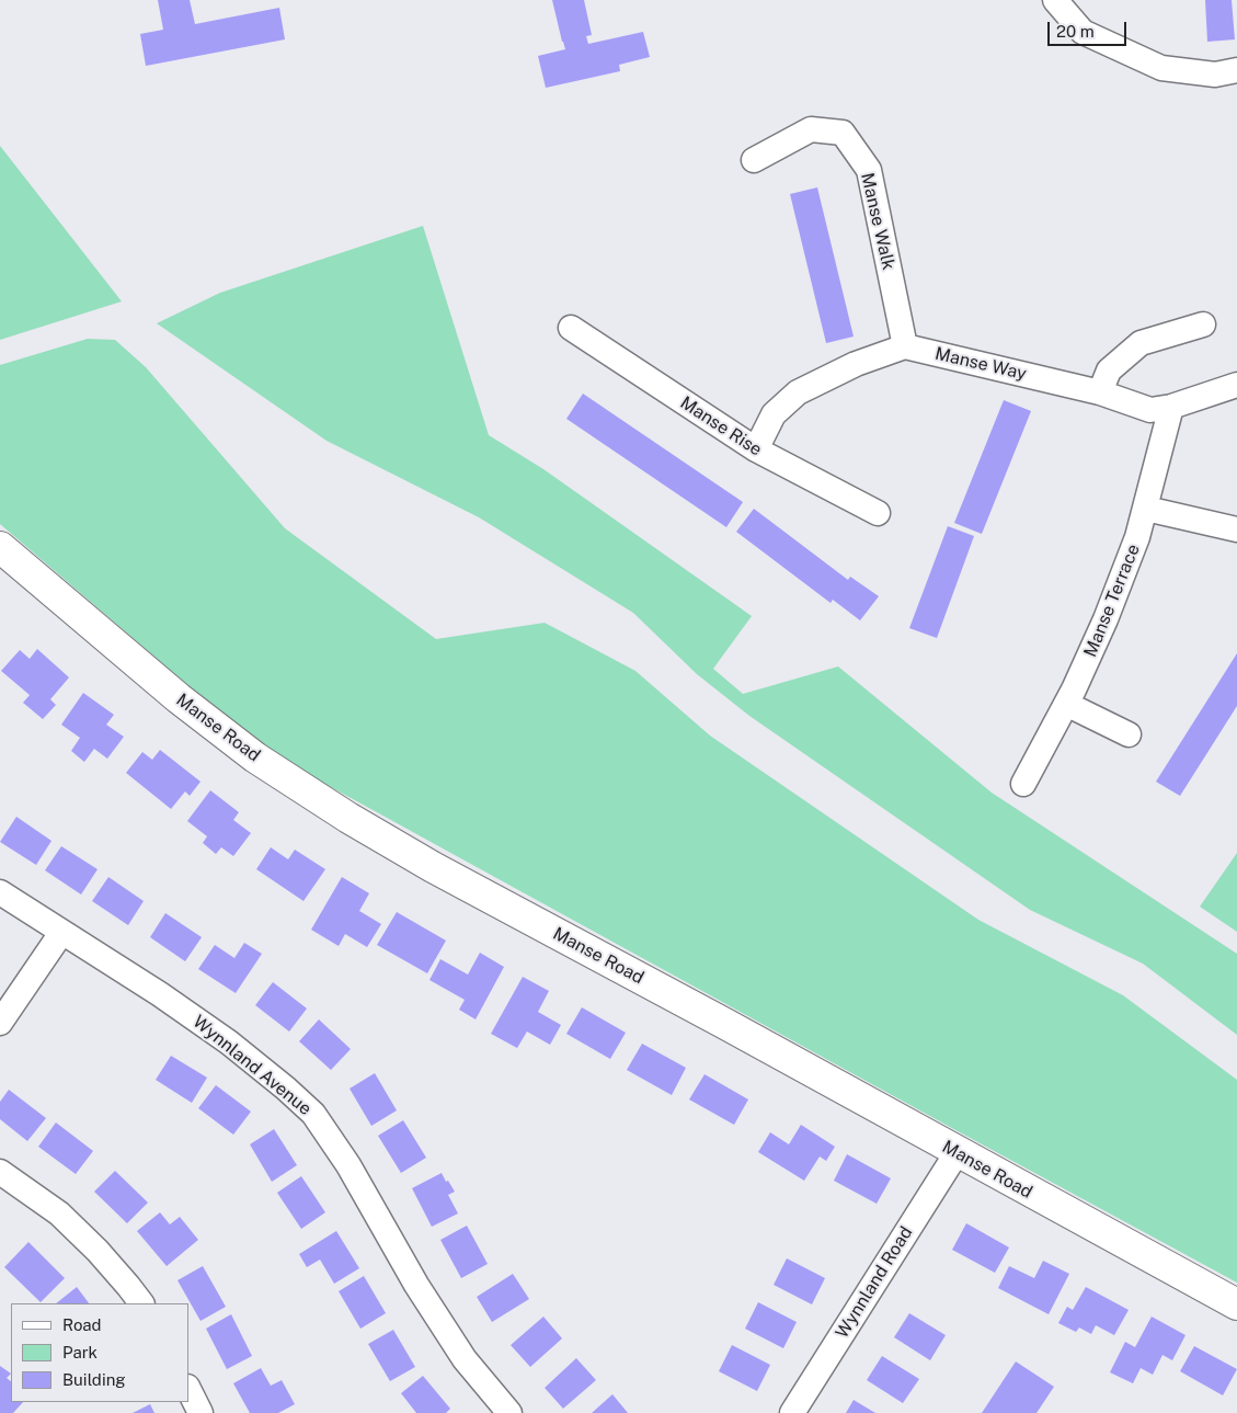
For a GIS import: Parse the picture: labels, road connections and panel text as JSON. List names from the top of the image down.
{
  "streets": {
    "main road": ["Manse Road"],
    "street": [
      "Manse Walk",
      "Manse Way",
      "Manse Rise",
      "Manse Terrace",
      "Wynnland Avenue",
      "Wynnland Road"
    ]
  },
  "crossings": [
    ["Manse Walk", "Manse Way"],
    ["Manse Way", "Manse Terrace"],
    ["Manse Road", "Wynnland Road"]
  ],
  "legend": ["Road", "Park", "Building"],
  "scale_bar": "20 m"
}
